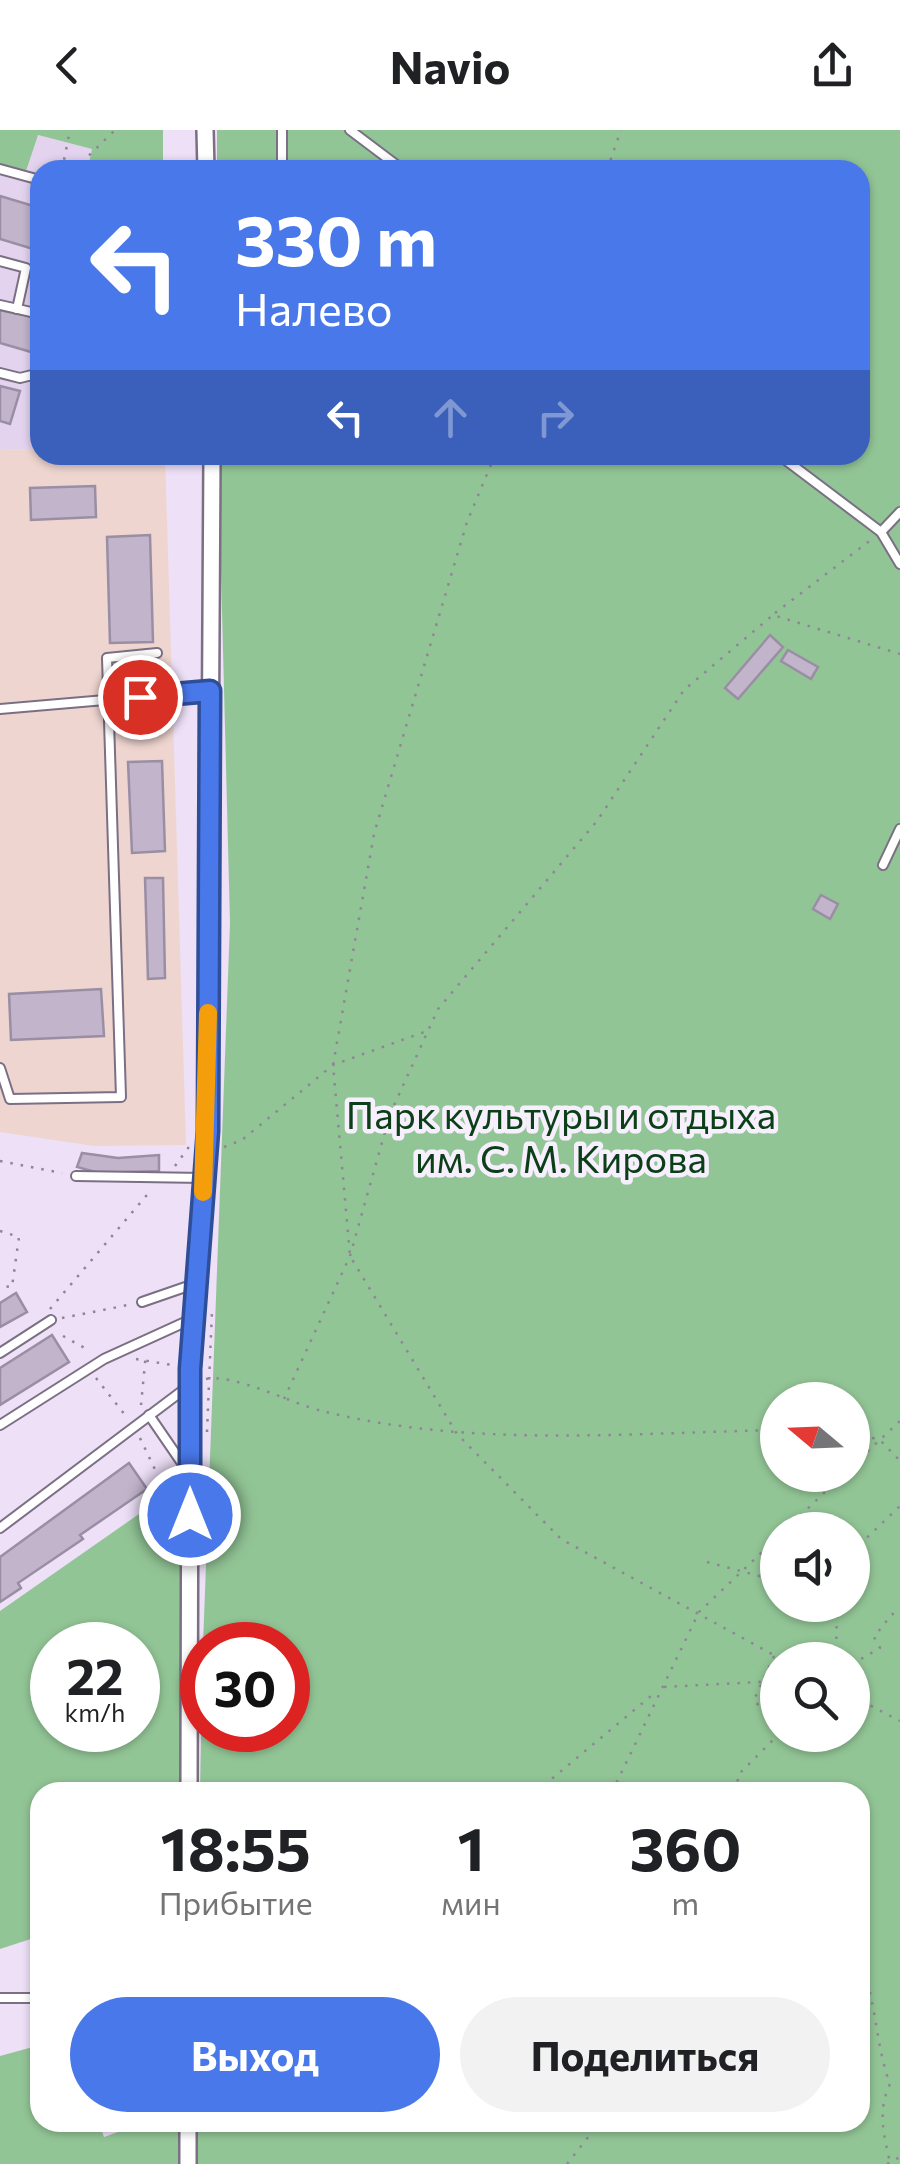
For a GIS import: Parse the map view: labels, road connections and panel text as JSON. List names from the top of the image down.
{
  "parks": ["Парк культуры и отдыха им. С. М. Кирова"],
  "north": "left",
  "page": {
    "header": "Navio",
    "turn": ["330 m", "Налево"],
    "speed": "22 km/h",
    "limit": "30",
    "eta": [
      "18:55",
      "Прибытие",
      "1",
      "мин",
      "360",
      "m"
    ],
    "buttons": ["Выход", "Поделиться"]
  }
}
